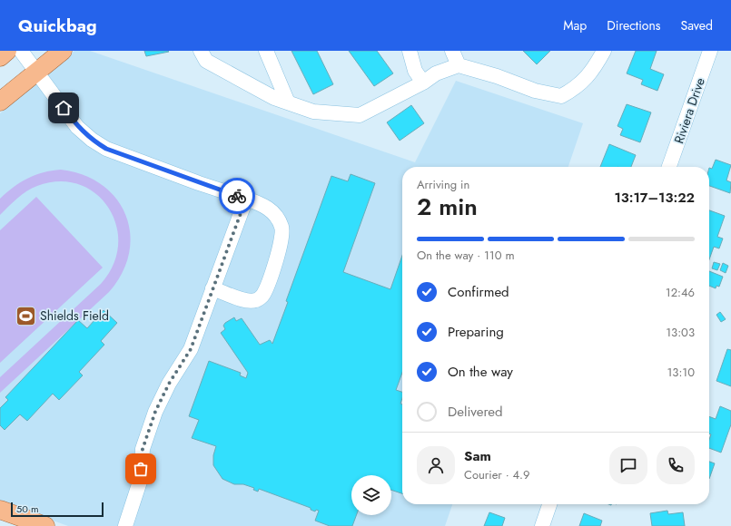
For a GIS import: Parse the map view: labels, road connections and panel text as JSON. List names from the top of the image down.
{
  "streets": {
    "street": ["Riviera Drive"]
  },
  "places": {
    "sports": ["Shields Field"]
  },
  "scale_bar": "50 m",
  "page": {
    "header": "Quickbag",
    "nav": ["Map", "Directions", "Saved"],
    "heading": ["2 min", "Arriving in", "13:17–13:22"],
    "panel": ["Sam", "Courier · 4.9"],
    "bar": "On the way · 110 m",
    "list": [
      ["Confirmed", "12:46"],
      ["Preparing", "13:03"],
      ["On the way", "13:10"],
      "Delivered"
    ],
    "scale": "50 m"
  }
}
